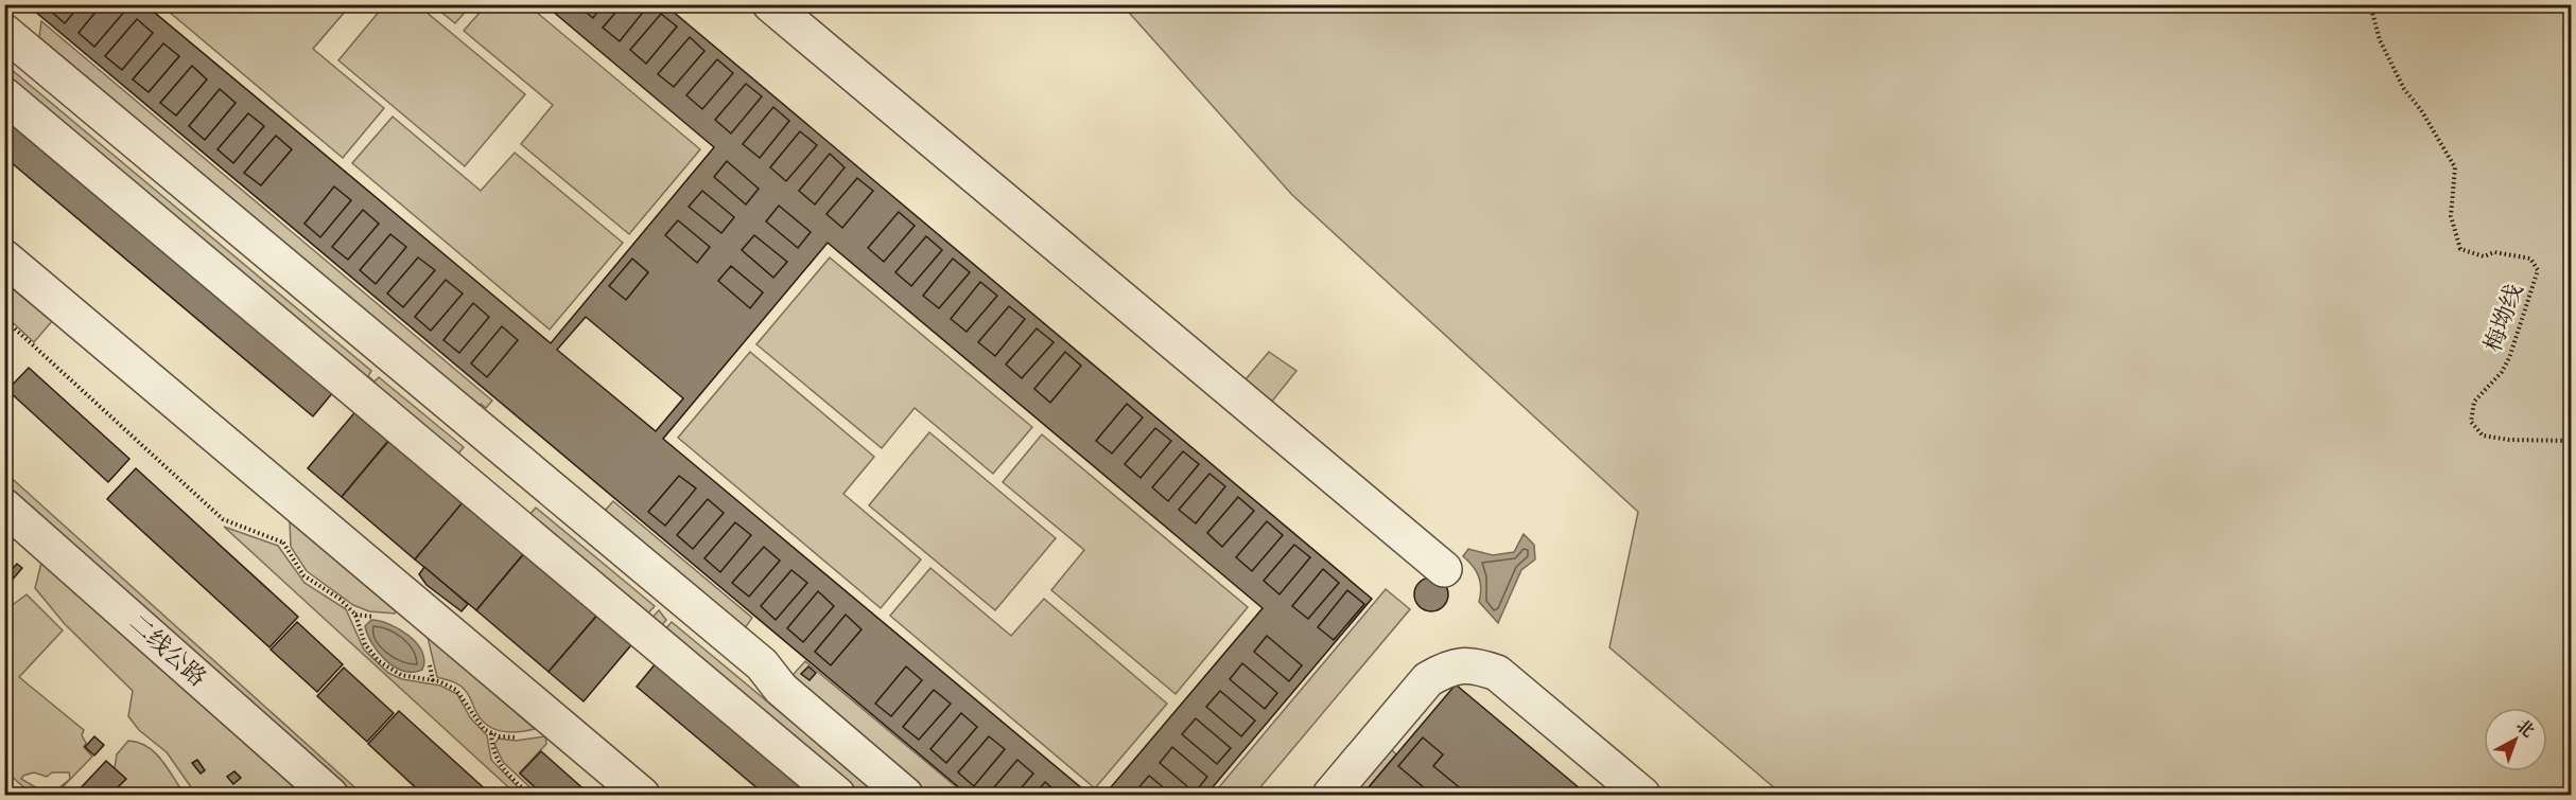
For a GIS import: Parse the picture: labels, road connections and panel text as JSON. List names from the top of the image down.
{
  "streets": {
    "street": ["二线公路"],
    "path": ["梅坳线"]
  },
  "north": "top right"
}
